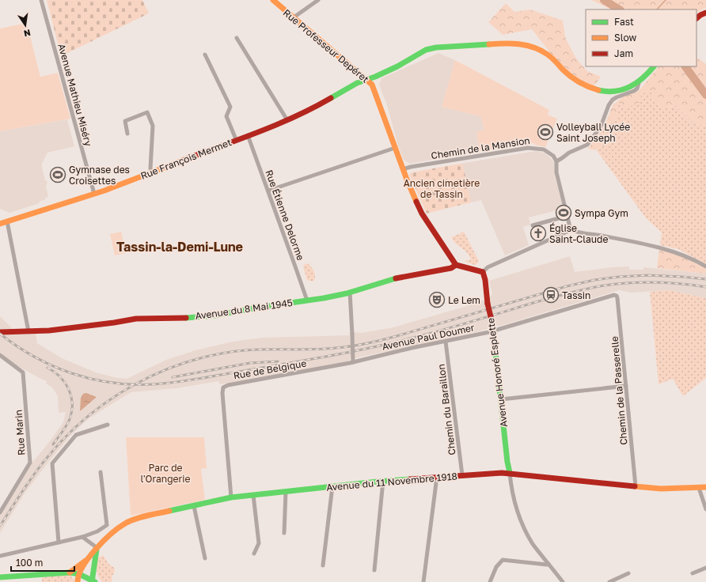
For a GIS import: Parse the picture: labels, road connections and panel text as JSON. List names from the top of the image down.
{
  "streets": {
    "main road": [
      "Rue Professeur Depéret",
      "Rue François Mermet",
      "Avenue du 8 Mai 1945",
      "Avenue Honoré Esplette",
      "Avenue du 11 Novembre 1918"
    ],
    "street": [
      "Avenue Mathieu Miséry",
      "Chemin de la Mansion",
      "Rue Étienne Delorme",
      "Avenue Paul Doumer",
      "Rue de Belgique",
      "Chemin de la Passerelle",
      "Chemin du Baraillon",
      "Rue Marin"
    ]
  },
  "crossings": [
    ["Rue Professeur Depéret", "Chemin de la Mansion"],
    ["Rue Professeur Depéret", "Rue François Mermet"],
    ["Rue Professeur Depéret", "Avenue du 8 Mai 1945"],
    ["Avenue Mathieu Miséry", "Rue François Mermet"],
    ["Rue François Mermet", "Rue Étienne Delorme"],
    ["Rue Étienne Delorme", "Avenue du 8 Mai 1945"],
    ["Avenue Paul Doumer", "Rue de Belgique"],
    ["Avenue Paul Doumer", "Avenue Honoré Esplette"],
    ["Avenue Paul Doumer", "Chemin de la Passerelle"],
    ["Avenue Paul Doumer", "Chemin du Baraillon"],
    ["Rue de Belgique", "Avenue du 11 Novembre 1918"],
    ["Avenue Honoré Esplette", "Avenue du 11 Novembre 1918"],
    ["Chemin de la Passerelle", "Avenue du 11 Novembre 1918"],
    ["Chemin du Baraillon", "Avenue du 11 Novembre 1918"]
  ],
  "districts": ["Tassin-la-Demi-Lune"],
  "parks": ["Ancien cimetière de Tassin", "Parc de l'Orangerie"],
  "places": {
    "sports": ["Volleyball Lycée Saint Joseph", "Gymnase des Croisettes", "Sympa Gym"],
    "church": ["Église Saint-Claude"],
    "station": ["Tassin"],
    "theatre": ["Le Lem"]
  },
  "legend": ["Fast", "Slow", "Jam"],
  "scale_bar": "100 m",
  "north": "bottom"
}
